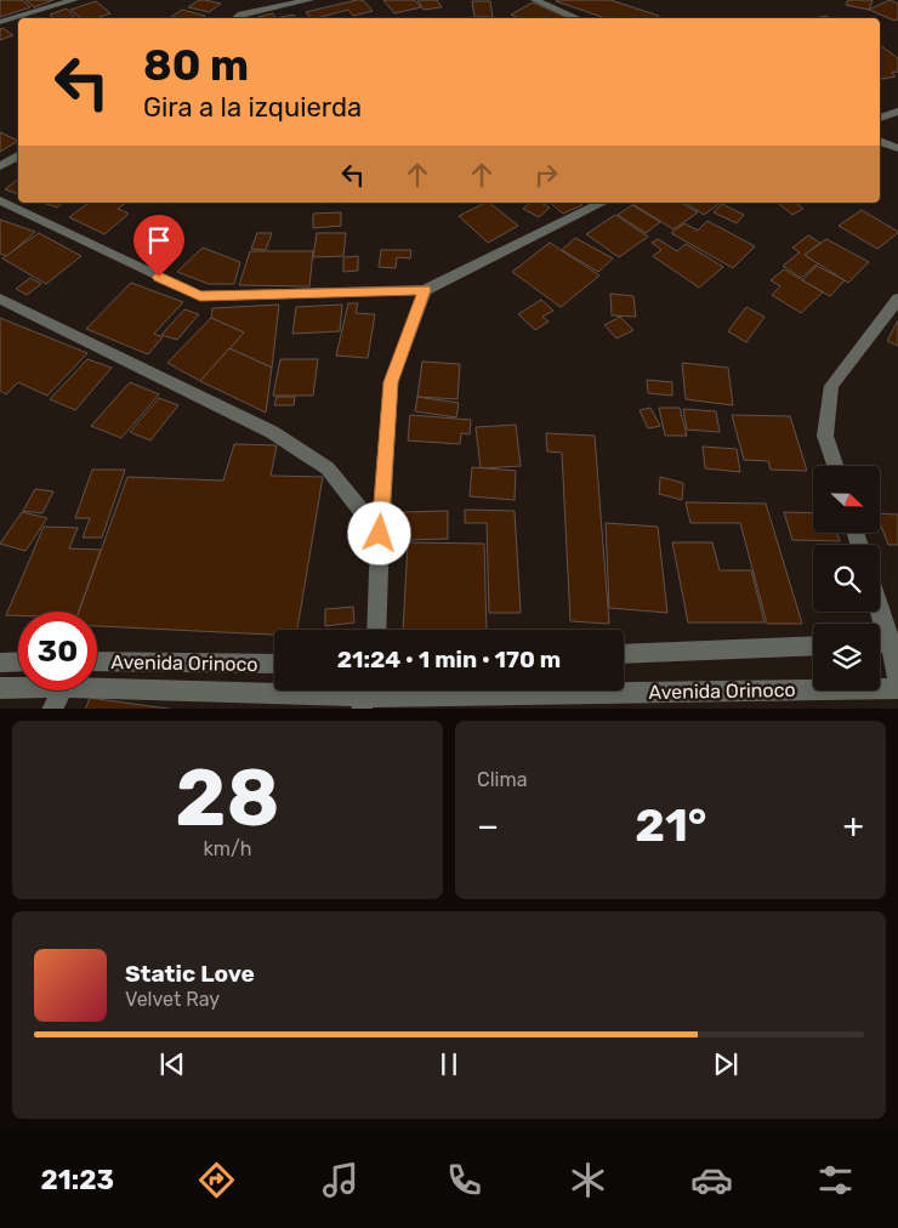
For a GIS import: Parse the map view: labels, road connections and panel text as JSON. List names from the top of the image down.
{
  "streets": {
    "street": ["Avenida Orinoco"]
  },
  "north": "right",
  "page": {
    "turn": ["80 m", "Gira a la izquierda"],
    "limit": "30",
    "trip": "21:24 · 1 min · 170 m",
    "tile": [
      ["28", "km/h"],
      "Clima"
    ],
    "heat": ["−", "21°", "+"],
    "song": ["Static Love", "Velvet Ray"],
    "tabs": "21:23"
  }
}
